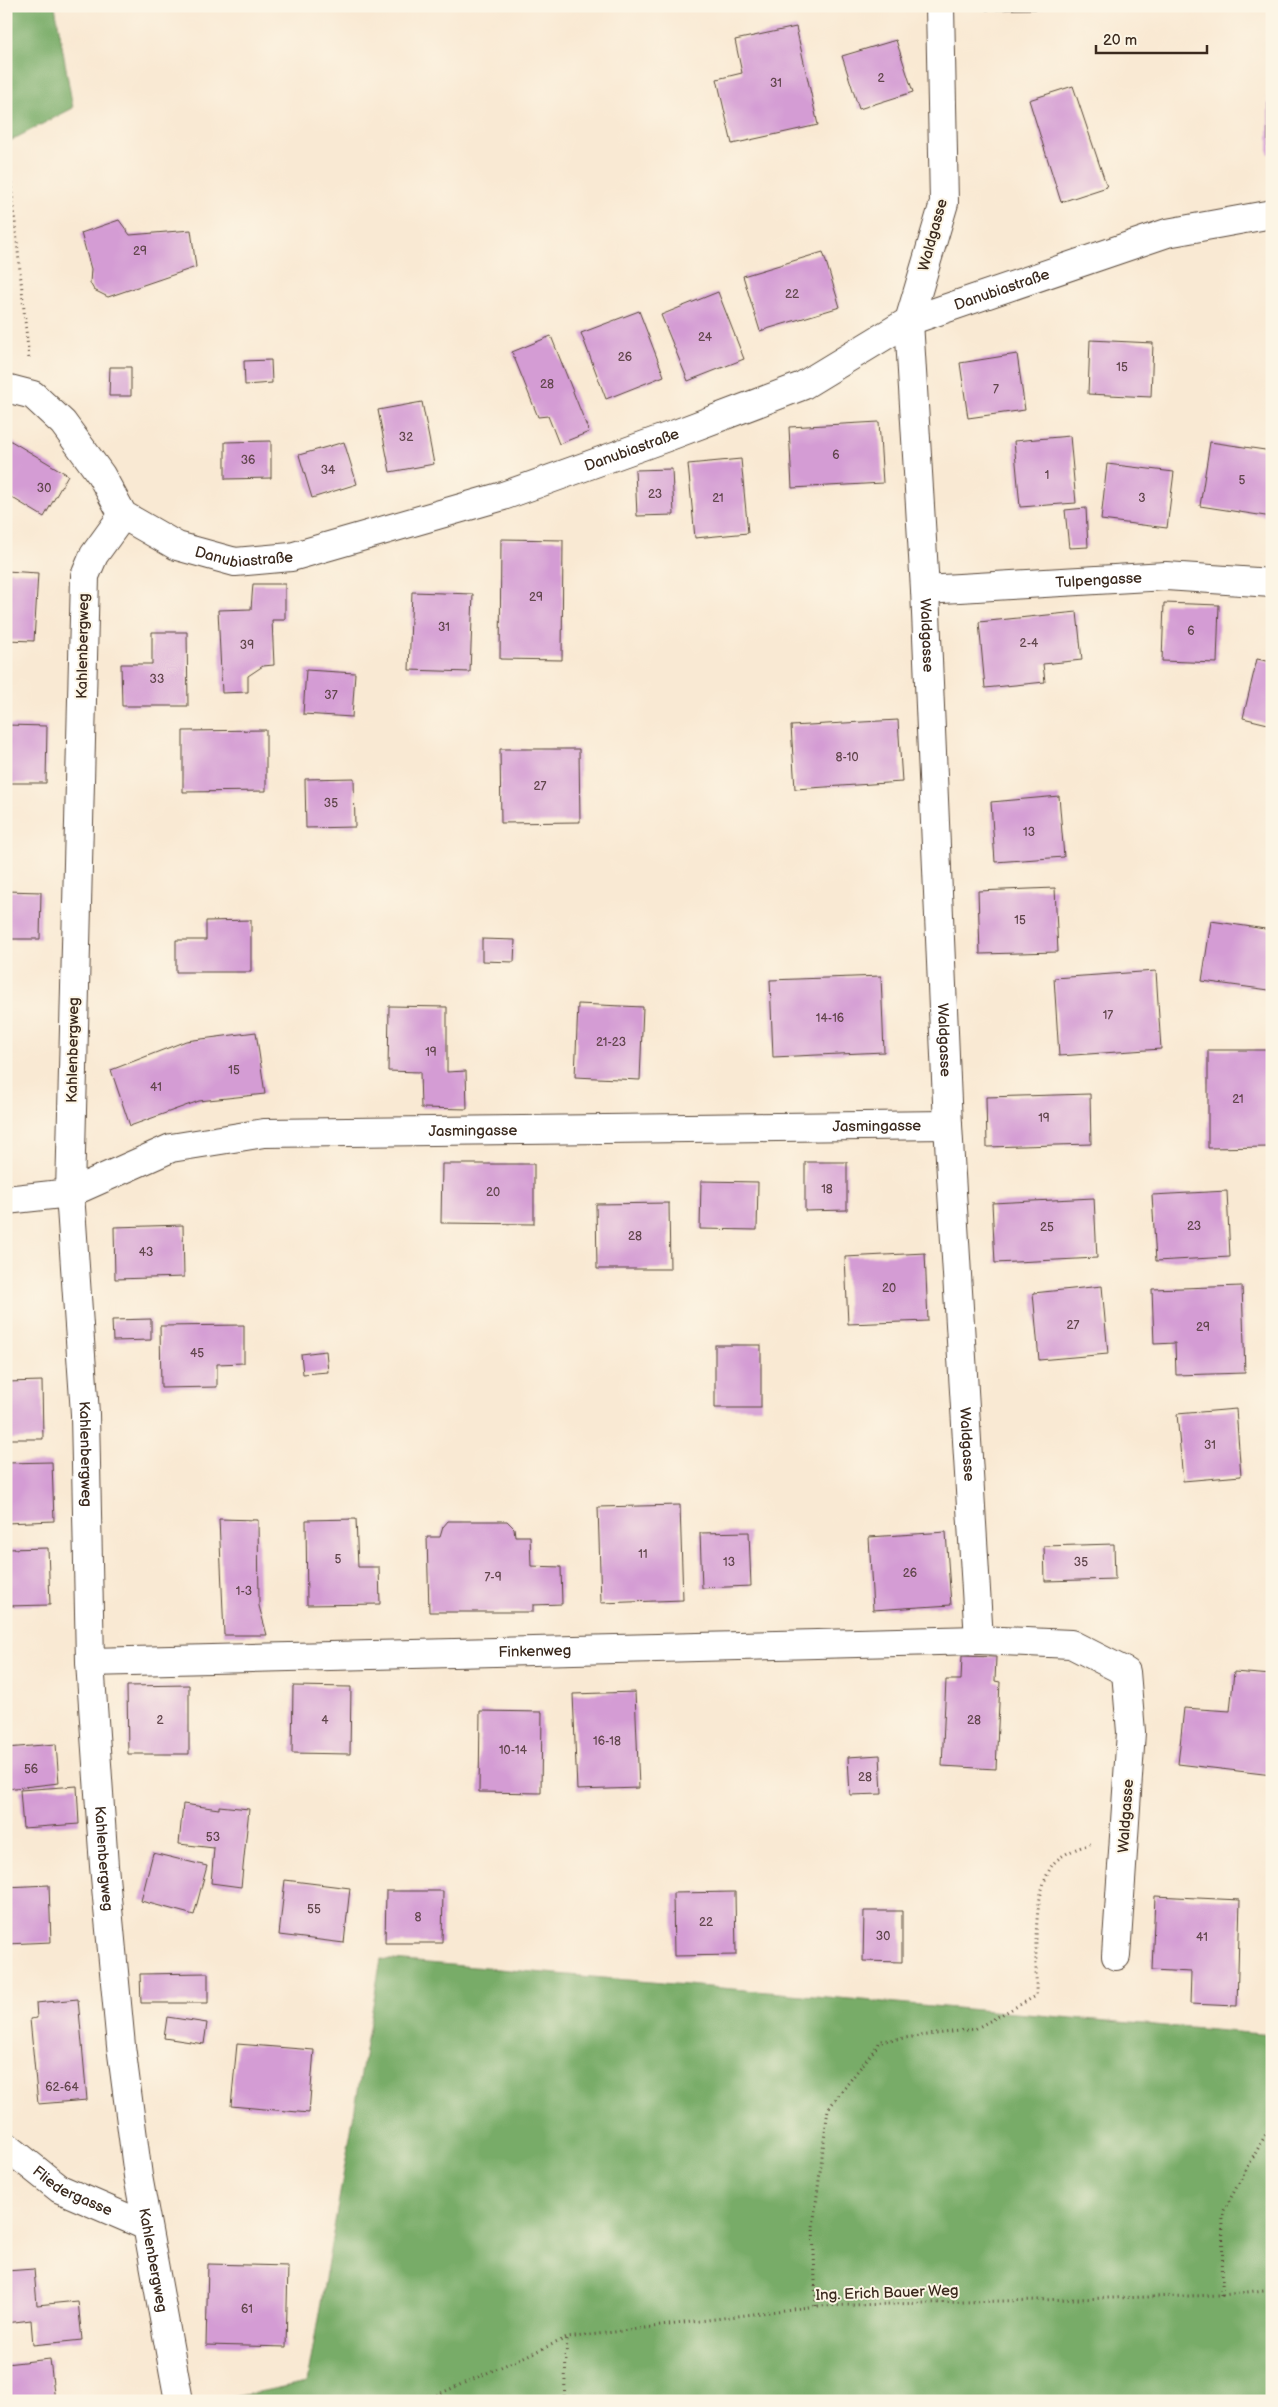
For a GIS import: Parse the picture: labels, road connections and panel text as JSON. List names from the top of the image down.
{
  "streets": {
    "street": [
      "Waldgasse",
      "Danubiastraße",
      "Tulpengasse",
      "Kahlenbergweg",
      "Jasmingasse",
      "Finkenweg",
      "Fliedergasse"
    ],
    "path": ["Ing. Erich Bauer Weg"]
  },
  "crossings": [
    ["Waldgasse", "Danubiastraße"],
    ["Waldgasse", "Tulpengasse"],
    ["Waldgasse", "Jasmingasse"],
    ["Waldgasse", "Finkenweg"],
    ["Danubiastraße", "Kahlenbergweg"],
    ["Kahlenbergweg", "Jasmingasse"],
    ["Kahlenbergweg", "Finkenweg"],
    ["Kahlenbergweg", "Fliedergasse"]
  ],
  "house_numbers": [
    "2",
    "31",
    "29",
    "22",
    "24",
    "26",
    "15",
    "28",
    "7",
    "32",
    "6",
    "36",
    "34",
    "1",
    "5",
    "30",
    "23",
    "21",
    "3",
    "29",
    "31",
    "6",
    "2-4",
    "39",
    "33",
    "37",
    "8-10",
    "27",
    "35",
    "13",
    "15",
    "17",
    "14-16",
    "21-23",
    "19",
    "15",
    "41",
    "21",
    "19",
    "18",
    "20",
    "23",
    "25",
    "28",
    "43",
    "20",
    "27",
    "29",
    "45",
    "31",
    "11",
    "5",
    "13",
    "35",
    "26",
    "7-9",
    "1-3",
    "2",
    "4",
    "28",
    "16-18",
    "10-14",
    "56",
    "28",
    "53",
    "55",
    "8",
    "22",
    "30",
    "41",
    "62-64",
    "61"
  ],
  "scale_bar": "20 m"
}
